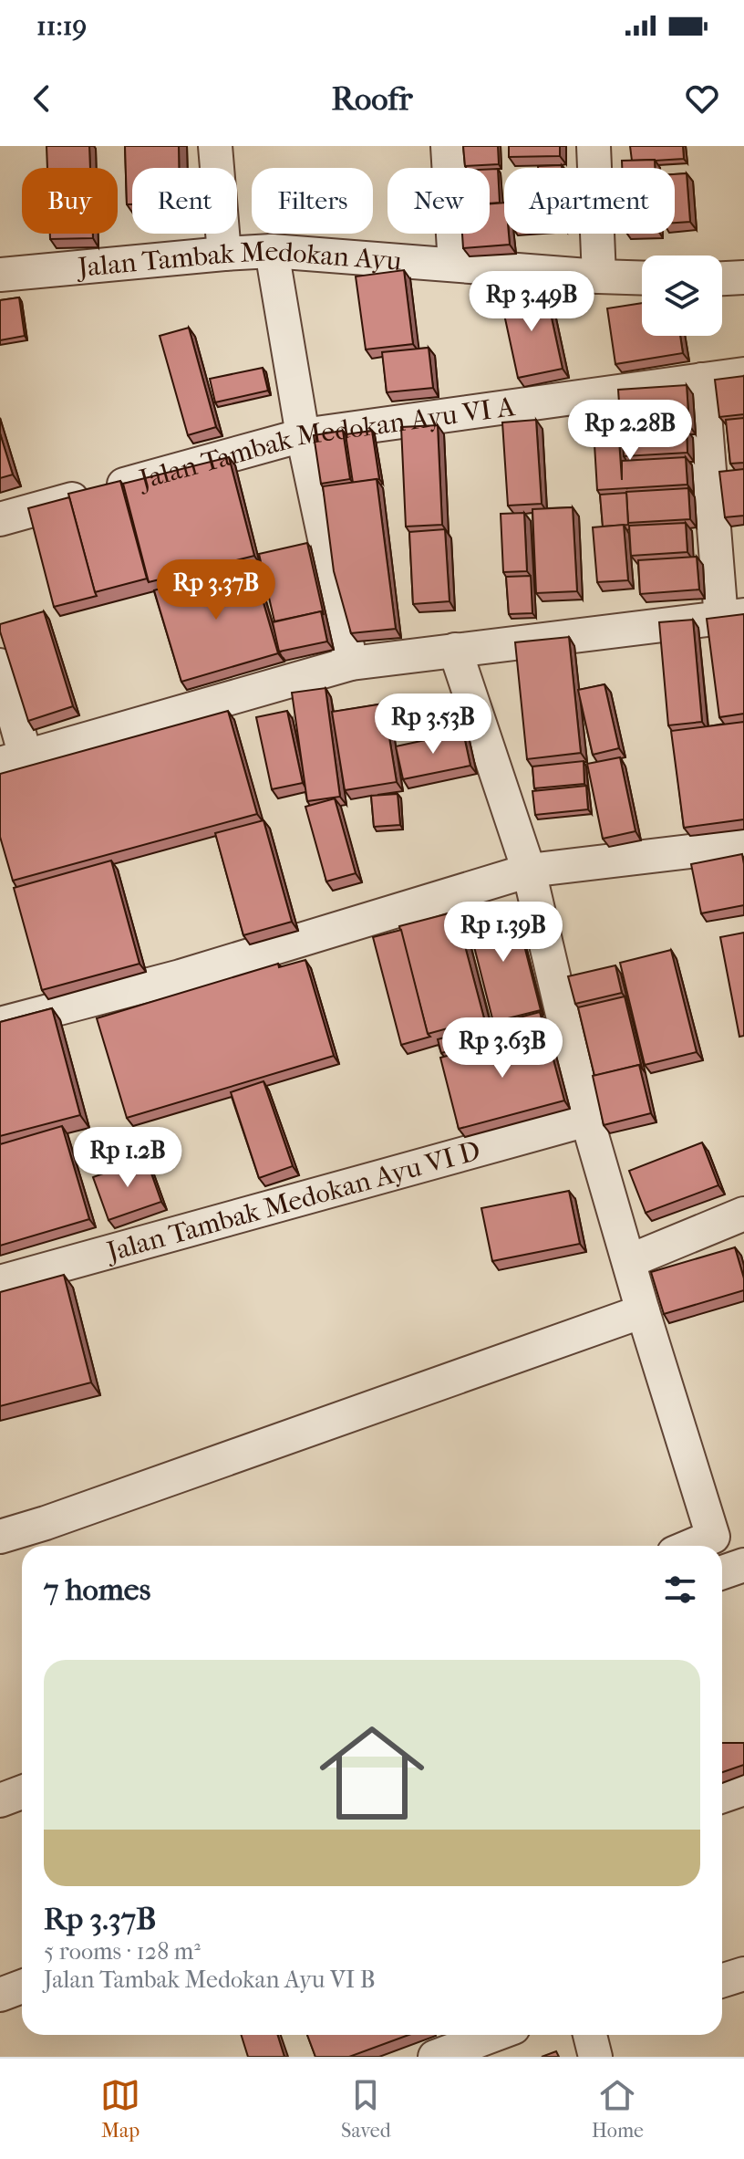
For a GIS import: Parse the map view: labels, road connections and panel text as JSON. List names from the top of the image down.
{
  "streets": {
    "street": ["Jalan Tambak Medokan Ayu", "Jalan Tambak Medokan Ayu VI A", "Jalan Tambak Medokan Ayu VI D"]
  },
  "page": {
    "status": "11:19",
    "header": "Roofr",
    "chip": [
      "Buy",
      "Rent",
      "Filters",
      "New",
      "Apartment"
    ],
    "price": [
      "Rp 3.49B",
      "Rp 2.28B",
      "Rp 3.37B",
      "Rp 3.53B",
      "Rp 1.39B",
      "Rp 3.63B",
      "Rp 1.2B"
    ],
    "heading": "7 homes",
    "list": [
      {
        "name": "Rp 3.37B",
        "note": "5 rooms · 128 m² · Jalan Tambak Medokan Ayu VI B"
      }
    ],
    "tabs": ["Map", "Saved", "Home"]
  }
}
